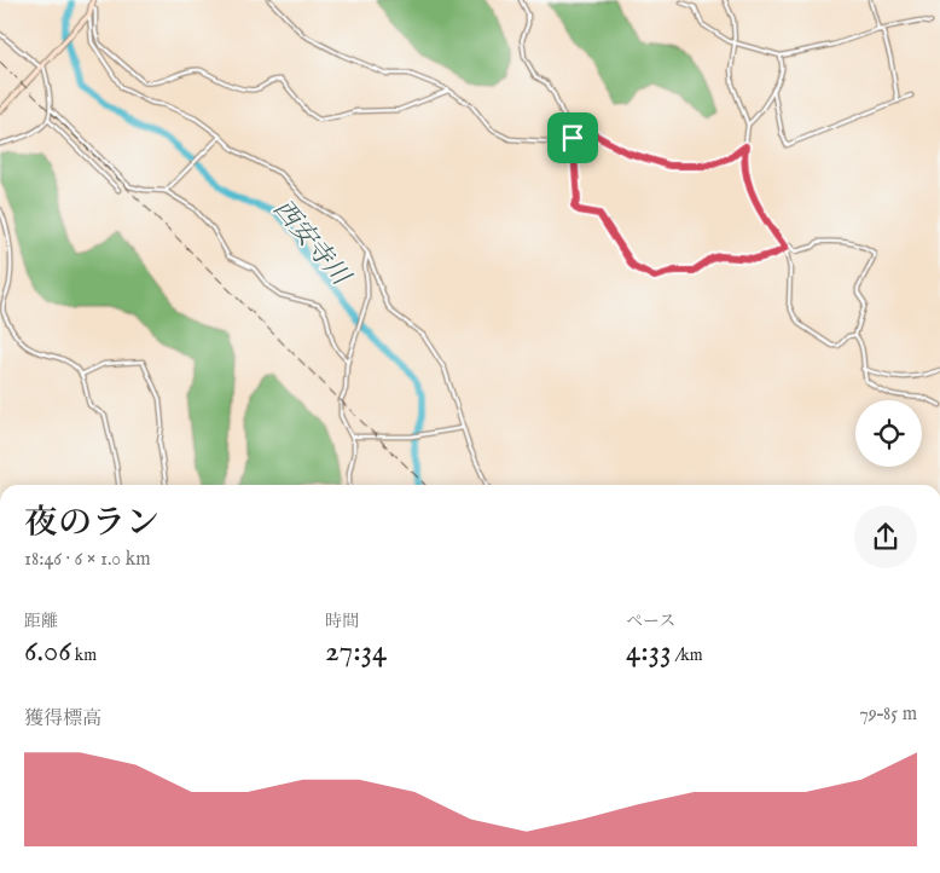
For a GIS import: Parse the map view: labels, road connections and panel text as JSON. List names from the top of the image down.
{
  "water": ["西安寺川"],
  "page": {
    "heading": ["夜のラン", "18:46 · 6 × 1.0 km"],
    "stats": [
      ["距離", "6.06 km"],
      ["時間", "27:34"],
      ["ペース", "4:33 /km"]
    ],
    "chart": ["獲得標高", "79–85 m"]
  }
}
